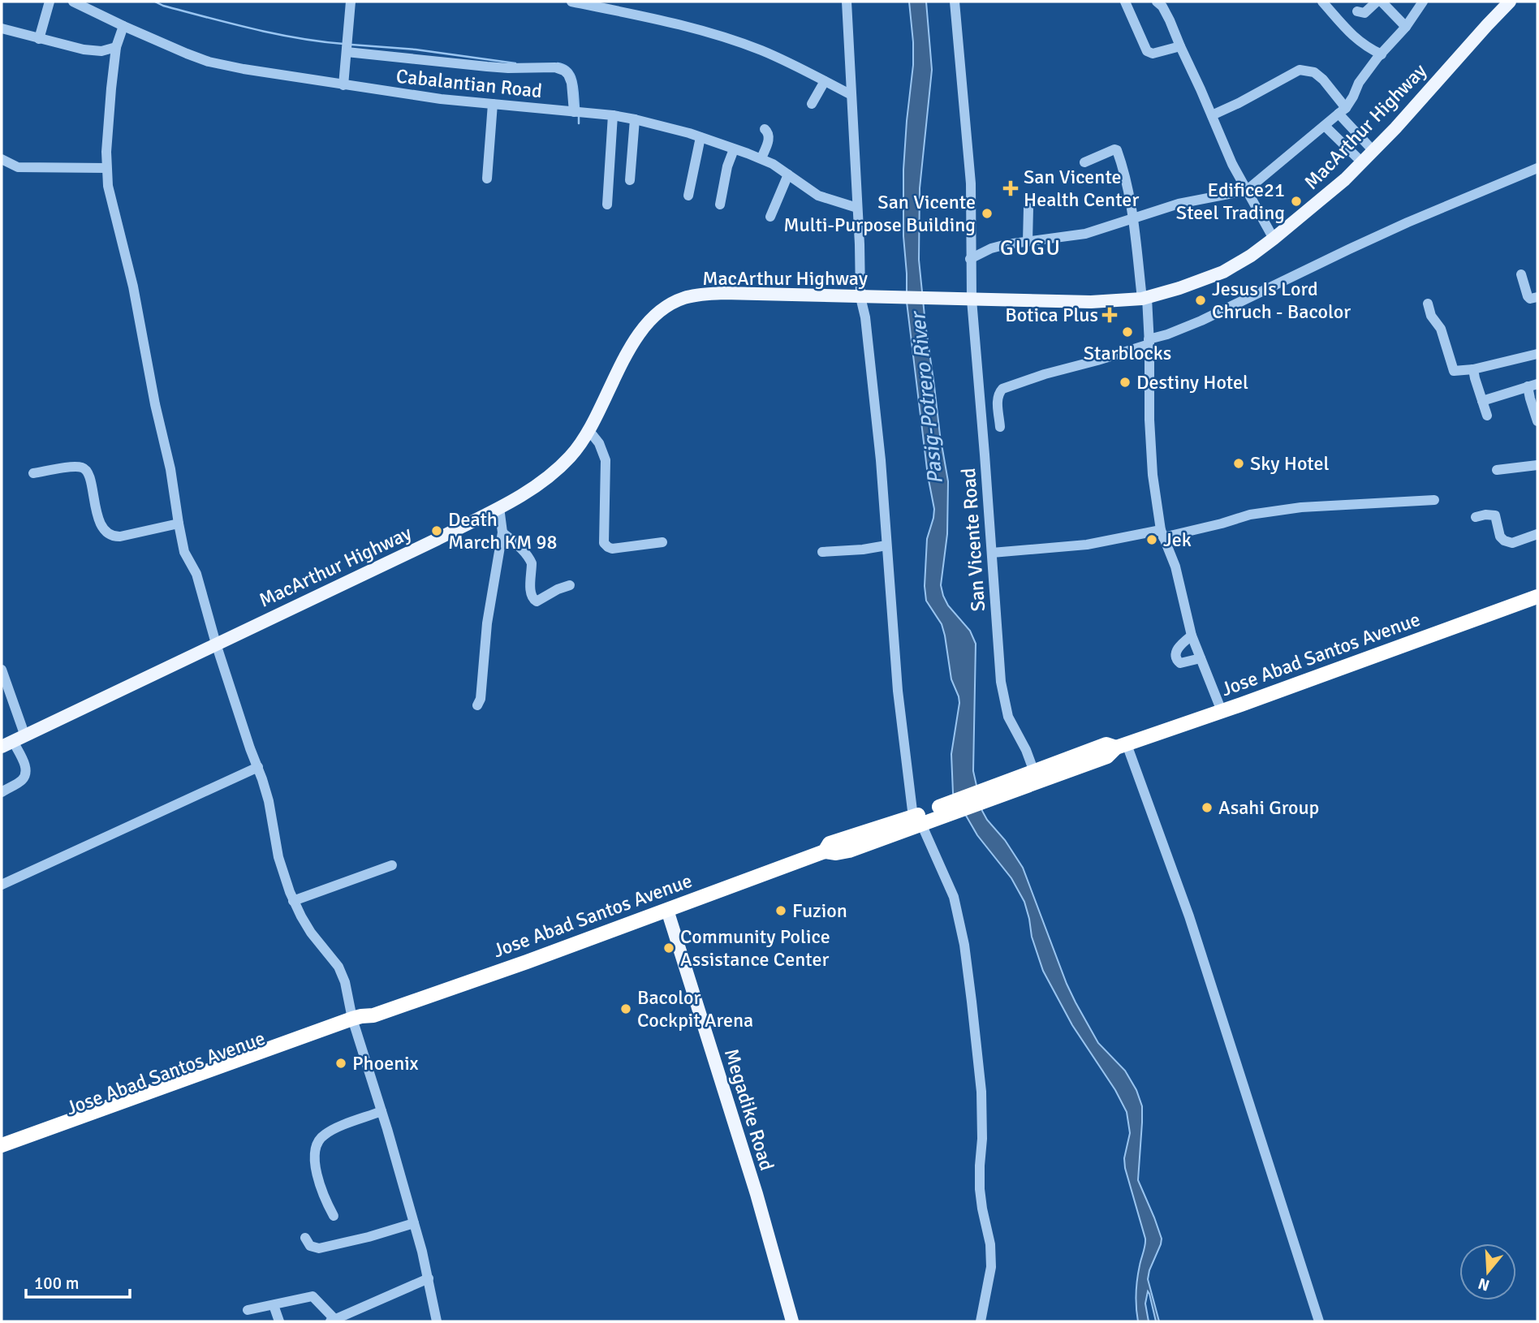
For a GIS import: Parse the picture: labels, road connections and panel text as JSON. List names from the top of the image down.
{
  "streets": {
    "highway": ["Jose Abad Santos Avenue"],
    "main road": ["MacArthur Highway", "Megadike Road"],
    "street": ["Cabalantian Road", "San Vicente Road"]
  },
  "crossings": [
    ["MacArthur Highway", "San Vicente Road"],
    ["San Vicente Road", "Jose Abad Santos Avenue"],
    ["Jose Abad Santos Avenue", "Megadike Road"]
  ],
  "districts": ["GUGU"],
  "water": ["Pasig-Potrero River"],
  "places": {
    "health": ["San Vicente Health Center", "Botica Plus"],
    "other": [
      "Edifice21 Steel Trading",
      "San Vicente Multi-Purpose Building",
      "Jesus Is Lord Chruch - Bacolor",
      "Starblocks",
      "Destiny Hotel",
      "Sky Hotel",
      "Death March KM 98",
      "Jek",
      "Asahi Group",
      "Fuzion",
      "Community Police Assistance Center",
      "Bacolor Cockpit Arena",
      "Phoenix"
    ]
  },
  "scale_bar": "100 m",
  "north": "bottom"
}
